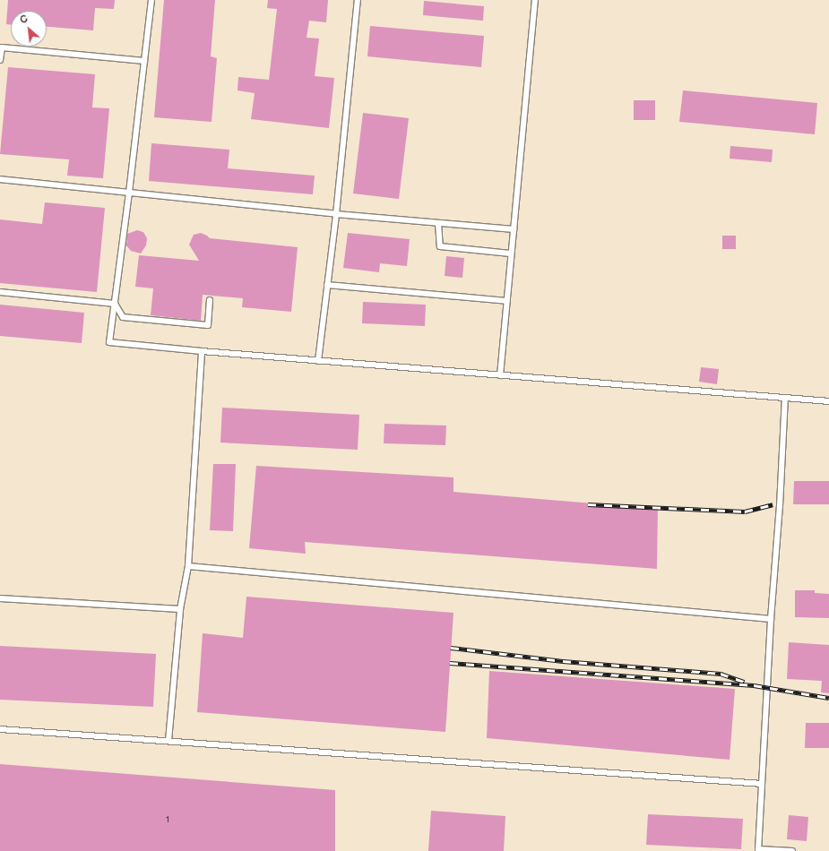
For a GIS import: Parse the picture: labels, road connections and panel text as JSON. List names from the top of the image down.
{
  "house_numbers": ["1"],
  "north": "top left"
}
